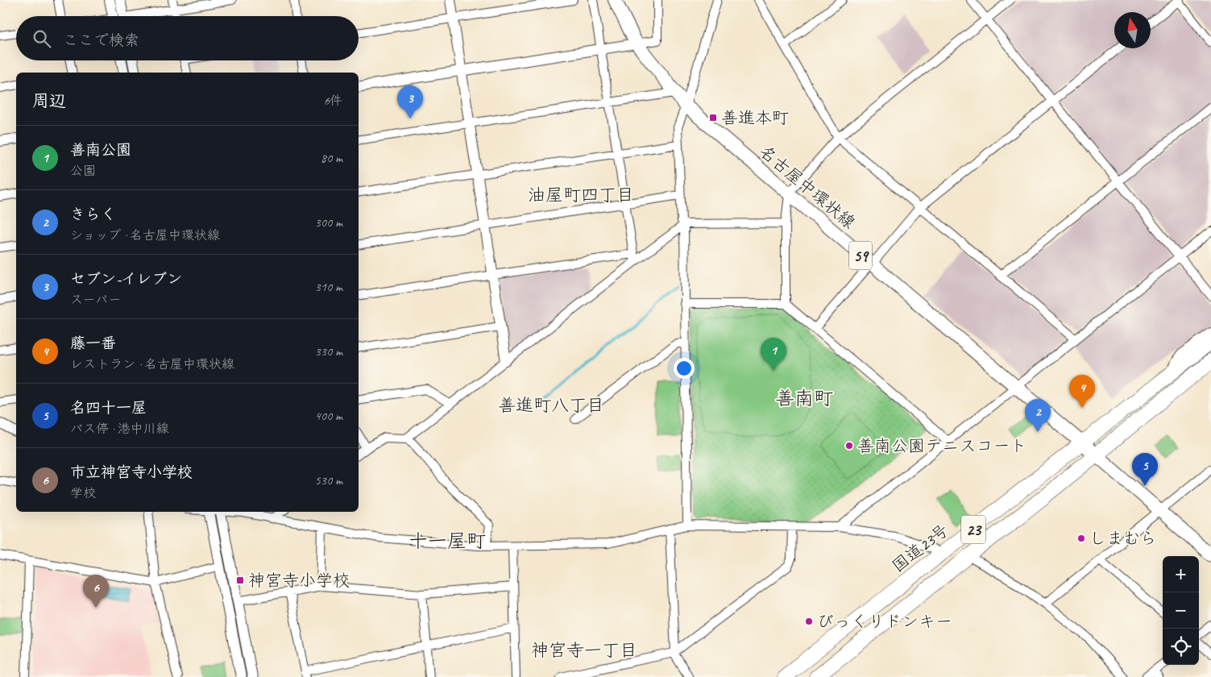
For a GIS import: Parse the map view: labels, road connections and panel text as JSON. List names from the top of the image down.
{
  "streets": {
    "highway": ["23", "国道23号"],
    "main road": ["名古屋中環状線", "59"]
  },
  "crossings": [
    ["名古屋中環状線", "23"],
    ["名古屋中環状線", "国道23号"]
  ],
  "districts": [
    "油屋町四丁目",
    "善南町",
    "善進町八丁目",
    "十一屋町",
    "神宮寺一丁目"
  ],
  "places": {
    "transit": ["善進本町", "神宮寺小学校"],
    "other": ["善南公園テニスコート", "しまむら", "びっくりドンキー"]
  },
  "north": "top",
  "page": {
    "search": "ここで検索",
    "heading": ["周辺", "6件"],
    "pins": [
      "3",
      "1",
      "4",
      "2",
      "5",
      "6"
    ],
    "list": [
      {
        "mark": "1",
        "name": "善南公園",
        "note": "公園",
        "value": "80 m"
      },
      {
        "mark": "2",
        "name": "きらく",
        "note": "ショップ · 名古屋中環状線",
        "value": "300 m"
      },
      {
        "mark": "3",
        "name": "セブン-イレブン",
        "note": "スーパー",
        "value": "310 m"
      },
      {
        "mark": "4",
        "name": "藤一番",
        "note": "レストラン · 名古屋中環状線",
        "value": "330 m"
      },
      {
        "mark": "5",
        "name": "名四十一屋",
        "note": "バス停 · 港中川線",
        "value": "400 m"
      },
      {
        "mark": "6",
        "name": "市立神宮寺小学校",
        "note": "学校",
        "value": "530 m"
      }
    ],
    "map_buttons": ["+", "−"]
  }
}
